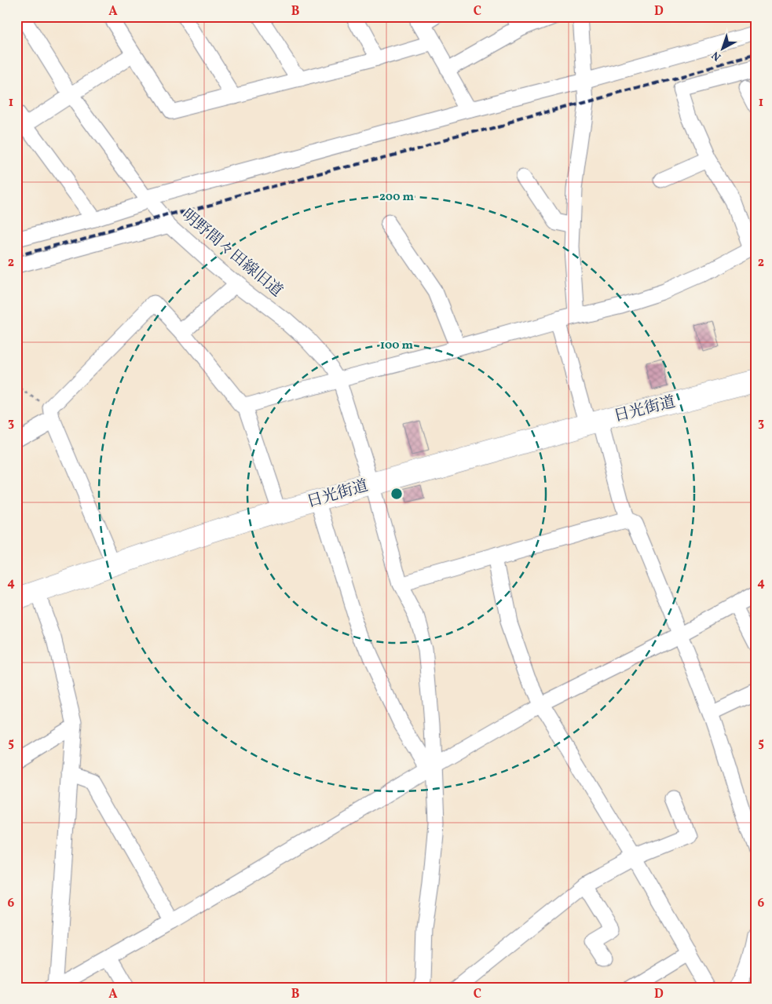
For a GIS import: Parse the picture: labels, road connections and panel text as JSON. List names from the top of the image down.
{
  "streets": {
    "highway": ["日光街道"],
    "street": ["明野間々田線旧道"]
  },
  "crossings": [
    ["明野間々田線旧道", "日光街道"]
  ],
  "north": "bottom left",
  "grid": {
    "columns": [
      "A",
      "B",
      "C",
      "D"
    ],
    "rows": [
      "1",
      "2",
      "3",
      "4",
      "5",
      "6"
    ]
  },
  "rings": ["200 m", "100 m"]
}
